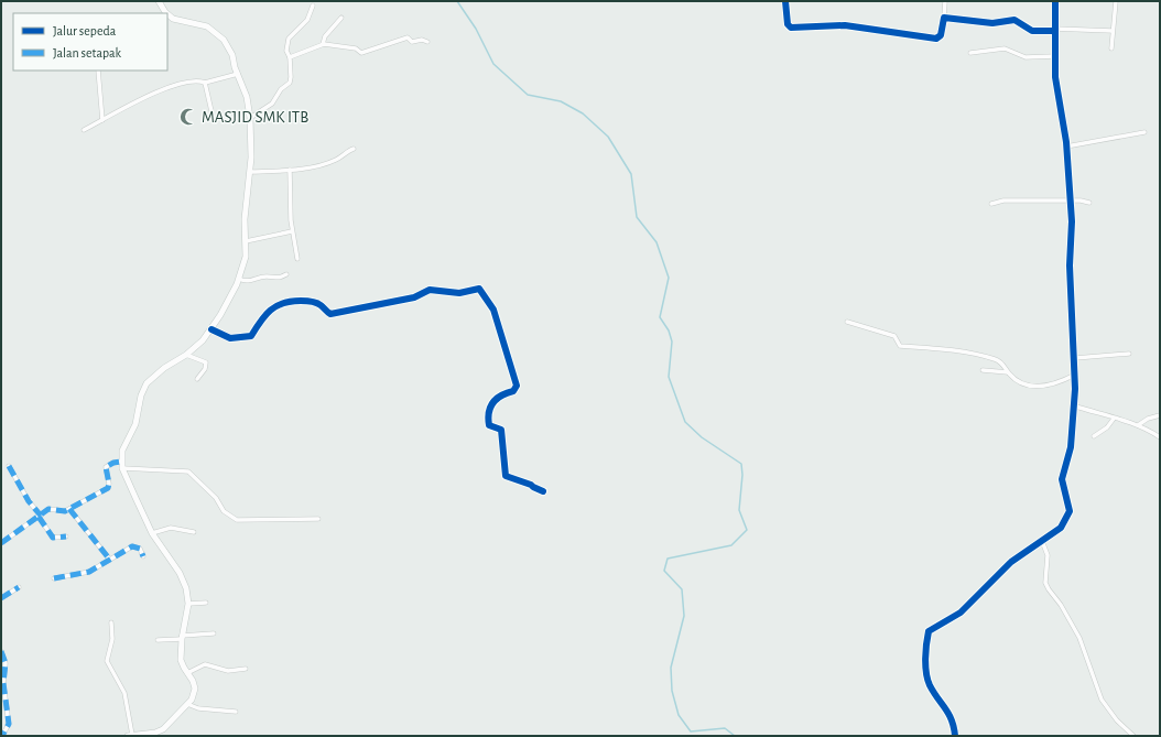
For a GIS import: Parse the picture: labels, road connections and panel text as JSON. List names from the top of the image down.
{
  "places": {
    "mosque": ["MASJID SMK ITB"]
  },
  "legend": ["Jalur sepeda", "Jalan setapak"]
}
